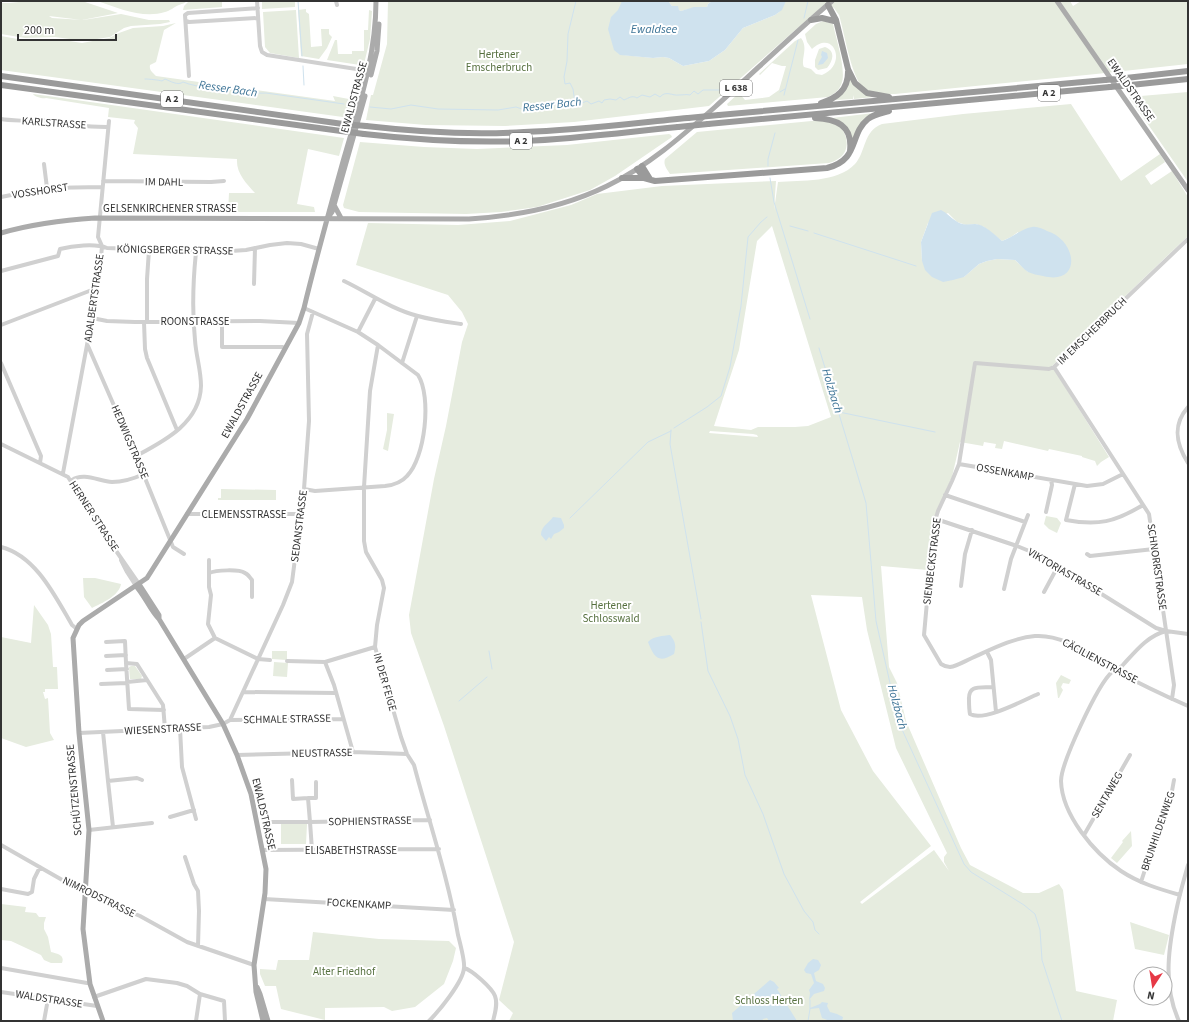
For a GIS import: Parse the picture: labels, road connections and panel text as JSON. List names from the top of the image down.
{
  "streets": {
    "highway": ["A 2"],
    "main road": [
      "L 638",
      "EWALDSTRASSE",
      "GELSENKIRCHENER STRASSE",
      "SCHÜTZENSTRASSE"
    ],
    "street": [
      "KARLSTRASSE",
      "IM DAHL",
      "VOSSHORST",
      "KÖNIGSBERGER STRASSE",
      "ADALBERTSTRASSE",
      "ROONSTRASSE",
      "IM EMSCHERBRUCH",
      "HEDWIGSTRASSE",
      "OSSENKAMP",
      "CLEMENSSTRASSE",
      "HERNER STRASSE",
      "SEDANSTRASSE",
      "SIENBECKSTRASSE",
      "SCHNORRSTRASSE",
      "VIKTORIASTRASSE",
      "CÄCILIENSTRASSE",
      "IN DER FEIGE",
      "SCHMALE STRASSE",
      "WIESENSTRASSE",
      "NEUSTRASSE",
      "SENTAWEG",
      "SOPHIENSTRASSE",
      "BRUNHILDENWEG",
      "ELISABETHSTRASSE",
      "NIMRODSTRASSE",
      "FOCKENKAMP",
      "WALDSTRASSE"
    ]
  },
  "crossings": [
    ["L 638", "GELSENKIRCHENER STRASSE"],
    ["EWALDSTRASSE", "GELSENKIRCHENER STRASSE"],
    ["EWALDSTRASSE", "KÖNIGSBERGER STRASSE"],
    ["EWALDSTRASSE", "ROONSTRASSE"],
    ["EWALDSTRASSE", "HEDWIGSTRASSE"],
    ["EWALDSTRASSE", "CLEMENSSTRASSE"],
    ["EWALDSTRASSE", "HERNER STRASSE"],
    ["EWALDSTRASSE", "WIESENSTRASSE"],
    ["EWALDSTRASSE", "NEUSTRASSE"],
    ["EWALDSTRASSE", "ELISABETHSTRASSE"],
    ["EWALDSTRASSE", "NIMRODSTRASSE"],
    ["EWALDSTRASSE", "FOCKENKAMP"],
    ["KARLSTRASSE", "ADALBERTSTRASSE"],
    ["IM DAHL", "ADALBERTSTRASSE"],
    ["VOSSHORST", "ADALBERTSTRASSE"],
    ["GELSENKIRCHENER STRASSE", "ADALBERTSTRASSE"],
    ["KÖNIGSBERGER STRASSE", "ADALBERTSTRASSE"],
    ["ADALBERTSTRASSE", "ROONSTRASSE"],
    ["ADALBERTSTRASSE", "HEDWIGSTRASSE"],
    ["ADALBERTSTRASSE", "HERNER STRASSE"],
    ["IM EMSCHERBRUCH", "SIENBECKSTRASSE"],
    ["IM EMSCHERBRUCH", "SCHNORRSTRASSE"],
    ["OSSENKAMP", "SIENBECKSTRASSE"],
    ["OSSENKAMP", "SCHNORRSTRASSE"],
    ["CLEMENSSTRASSE", "SEDANSTRASSE"],
    ["SEDANSTRASSE", "SCHMALE STRASSE"],
    ["SIENBECKSTRASSE", "VIKTORIASTRASSE"],
    ["SIENBECKSTRASSE", "CÄCILIENSTRASSE"],
    ["SCHNORRSTRASSE", "VIKTORIASTRASSE"],
    ["SCHNORRSTRASSE", "CÄCILIENSTRASSE"],
    ["IN DER FEIGE", "NEUSTRASSE"],
    ["IN DER FEIGE", "SOPHIENSTRASSE"],
    ["IN DER FEIGE", "ELISABETHSTRASSE"],
    ["IN DER FEIGE", "FOCKENKAMP"],
    ["WIESENSTRASSE", "SCHÜTZENSTRASSE"],
    ["SCHÜTZENSTRASSE", "NIMRODSTRASSE"],
    ["SCHÜTZENSTRASSE", "WALDSTRASSE"]
  ],
  "water": ["Ewaldsee", "Resser Bach", "Holzbach"],
  "parks": [
    "Hertener Emscherbruch",
    "Hertener Schlosswald",
    "Alter Friedhof",
    "Schloss Herten"
  ],
  "scale_bar": "200 m",
  "north": "bottom"
}
